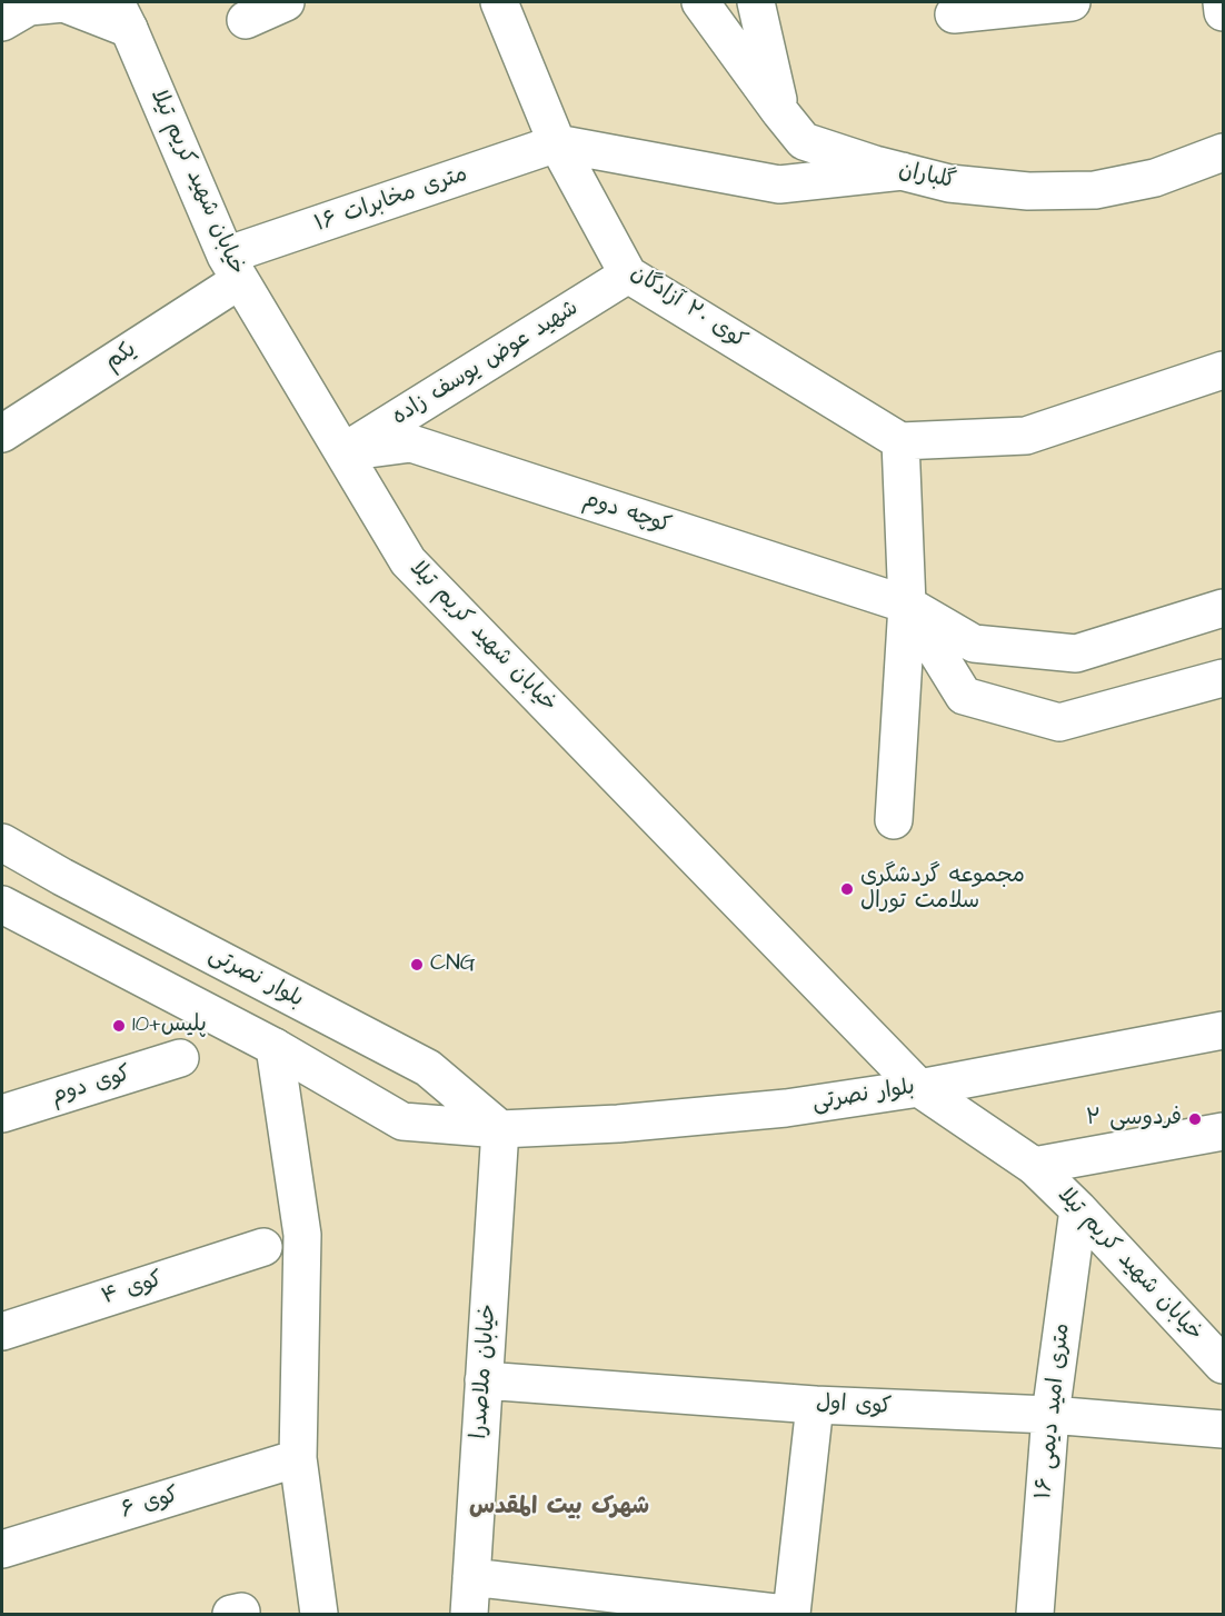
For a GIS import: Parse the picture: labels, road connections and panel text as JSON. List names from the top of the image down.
{
  "streets": {
    "street": [
      "گلباران",
      "خیابان شهید کریم تیلا",
      "۱۶ متری مخابرات",
      "کوی ۲۰ آزادگان",
      "یکم",
      "شهید عوض یوسف زاده",
      "کوچه دوم",
      "بلوار نصرتی",
      "کوی دوم",
      "کوی ۴",
      "خیابان ملاصدرا",
      "کوی اول",
      "۱۶ متری امید دیمی",
      "کوی ۶"
    ]
  },
  "crossings": [
    ["خیابان شهید کریم تیلا", "۱۶ متری مخابرات"],
    ["خیابان شهید کریم تیلا", "یکم"],
    ["خیابان شهید کریم تیلا", "شهید عوض یوسف زاده"],
    ["خیابان شهید کریم تیلا", "کوچه دوم"],
    ["خیابان شهید کریم تیلا", "بلوار نصرتی"],
    ["خیابان شهید کریم تیلا", "۱۶ متری امید دیمی"],
    ["۱۶ متری مخابرات", "کوی ۲۰ آزادگان"],
    ["۱۶ متری مخابرات", "یکم"],
    ["کوی ۲۰ آزادگان", "شهید عوض یوسف زاده"],
    ["شهید عوض یوسف زاده", "کوچه دوم"],
    ["بلوار نصرتی", "خیابان ملاصدرا"],
    ["خیابان ملاصدرا", "کوی اول"],
    ["کوی اول", "۱۶ متری امید دیمی"]
  ],
  "districts": ["شهرک بیت المقدس"],
  "places": [
    "مجموعه گردشگری سلامت تورال",
    "CNG",
    "پلیس+10",
    "فردوسی ۲"
  ]
}
